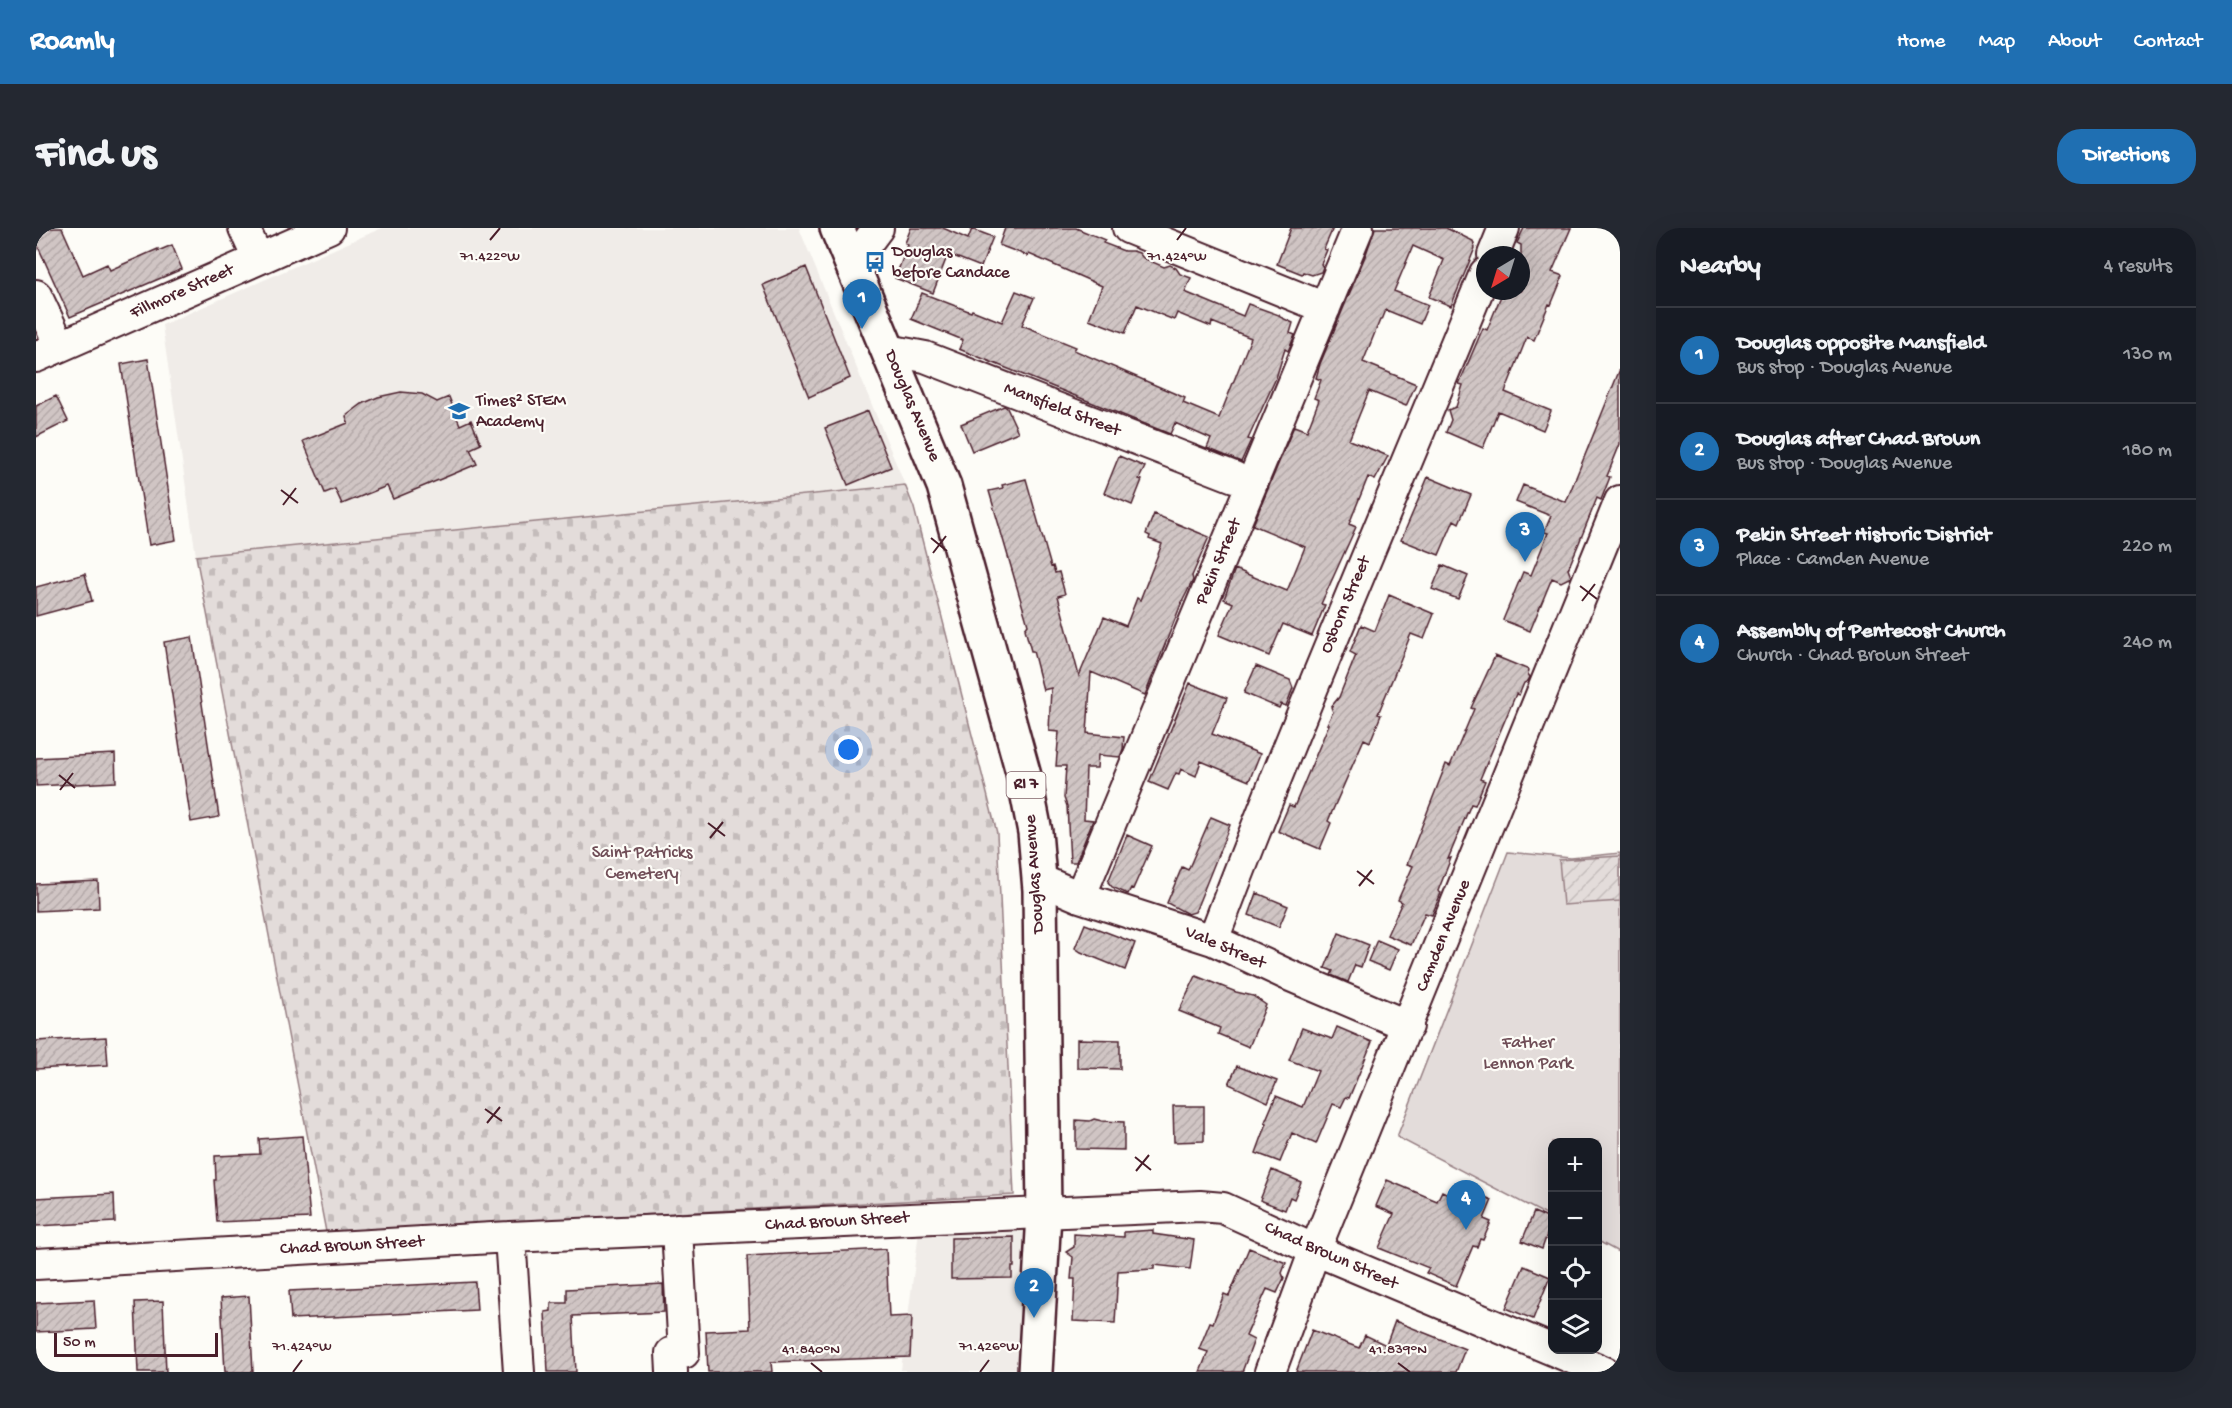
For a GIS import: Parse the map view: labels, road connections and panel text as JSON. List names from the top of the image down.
{
  "streets": {
    "main road": ["Douglas Avenue", "RI 7"],
    "street": [
      "Fillmore Street",
      "Mansfield Street",
      "Pekin Street",
      "Osborn Street",
      "Camden Avenue",
      "Vale Street",
      "Chad Brown Street"
    ]
  },
  "crossings": [
    ["Douglas Avenue", "Mansfield Street"],
    ["Douglas Avenue", "Vale Street"],
    ["Douglas Avenue", "Chad Brown Street"],
    ["Pekin Street", "Vale Street"],
    ["Osborn Street", "Vale Street"],
    ["Camden Avenue", "Vale Street"],
    ["Camden Avenue", "Chad Brown Street"]
  ],
  "parks": ["Saint Patricks Cemetery", "Father Lennon Park"],
  "places": {
    "bus stop": ["Douglas before Candace"],
    "school or university": ["Times² STEM Academy"]
  },
  "scale_bar": "50 m",
  "north": "bottom left",
  "page": {
    "header": "Roamly",
    "nav": [
      "Home",
      "Map",
      "About",
      "Contact"
    ],
    "buttons": "Directions",
    "title": "Find us",
    "heading": ["Nearby", "4 results"],
    "pins": [
      "1",
      "3",
      "4",
      "2"
    ],
    "list": [
      {
        "mark": "1",
        "name": "Douglas opposite Mansfield",
        "note": "Bus stop · Douglas Avenue",
        "value": "130 m"
      },
      {
        "mark": "2",
        "name": "Douglas after Chad Brown",
        "note": "Bus stop · Douglas Avenue",
        "value": "180 m"
      },
      {
        "mark": "3",
        "name": "Pekin Street Historic District",
        "note": "Place · Camden Avenue",
        "value": "220 m"
      },
      {
        "mark": "4",
        "name": "Assembly of Pentecost Church",
        "note": "Church · Chad Brown Street",
        "value": "240 m"
      }
    ],
    "map_buttons": ["+", "−"],
    "scale": "50 m"
  },
  "coordinates": [
    "71.422°W",
    "71.424°W",
    "71.426°W",
    "41.840°N",
    "41.839°N"
  ]
}
